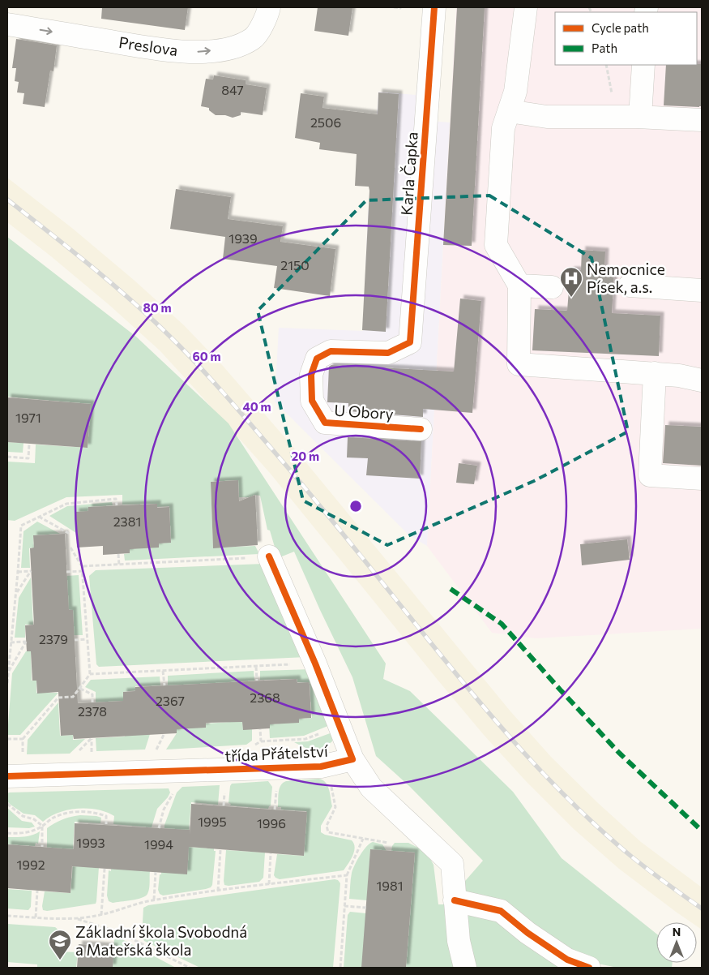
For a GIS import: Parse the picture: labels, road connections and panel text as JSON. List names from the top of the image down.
{
  "streets": {
    "street": [
      "Preslova",
      "Karla Čapka",
      "U Obory",
      "třída Přátelství"
    ]
  },
  "crossings": [
    ["Karla Čapka", "U Obory"]
  ],
  "one_way": ["Preslova"],
  "places": {
    "hospital": ["Nemocnice Písek, a.s."],
    "school or university": ["Základní škola Svobodná a Mateřská škola"]
  },
  "house_numbers": [
    "847",
    "2506",
    "1939",
    "2150",
    "1971",
    "2381",
    "2379",
    "2368",
    "2367",
    "2378",
    "1995",
    "1996",
    "1993",
    "1994",
    "1992",
    "1981"
  ],
  "legend": ["Cycle path", "Path"],
  "north": "top",
  "rings": [
    "80 m",
    "60 m",
    "40 m",
    "20 m"
  ]
}
